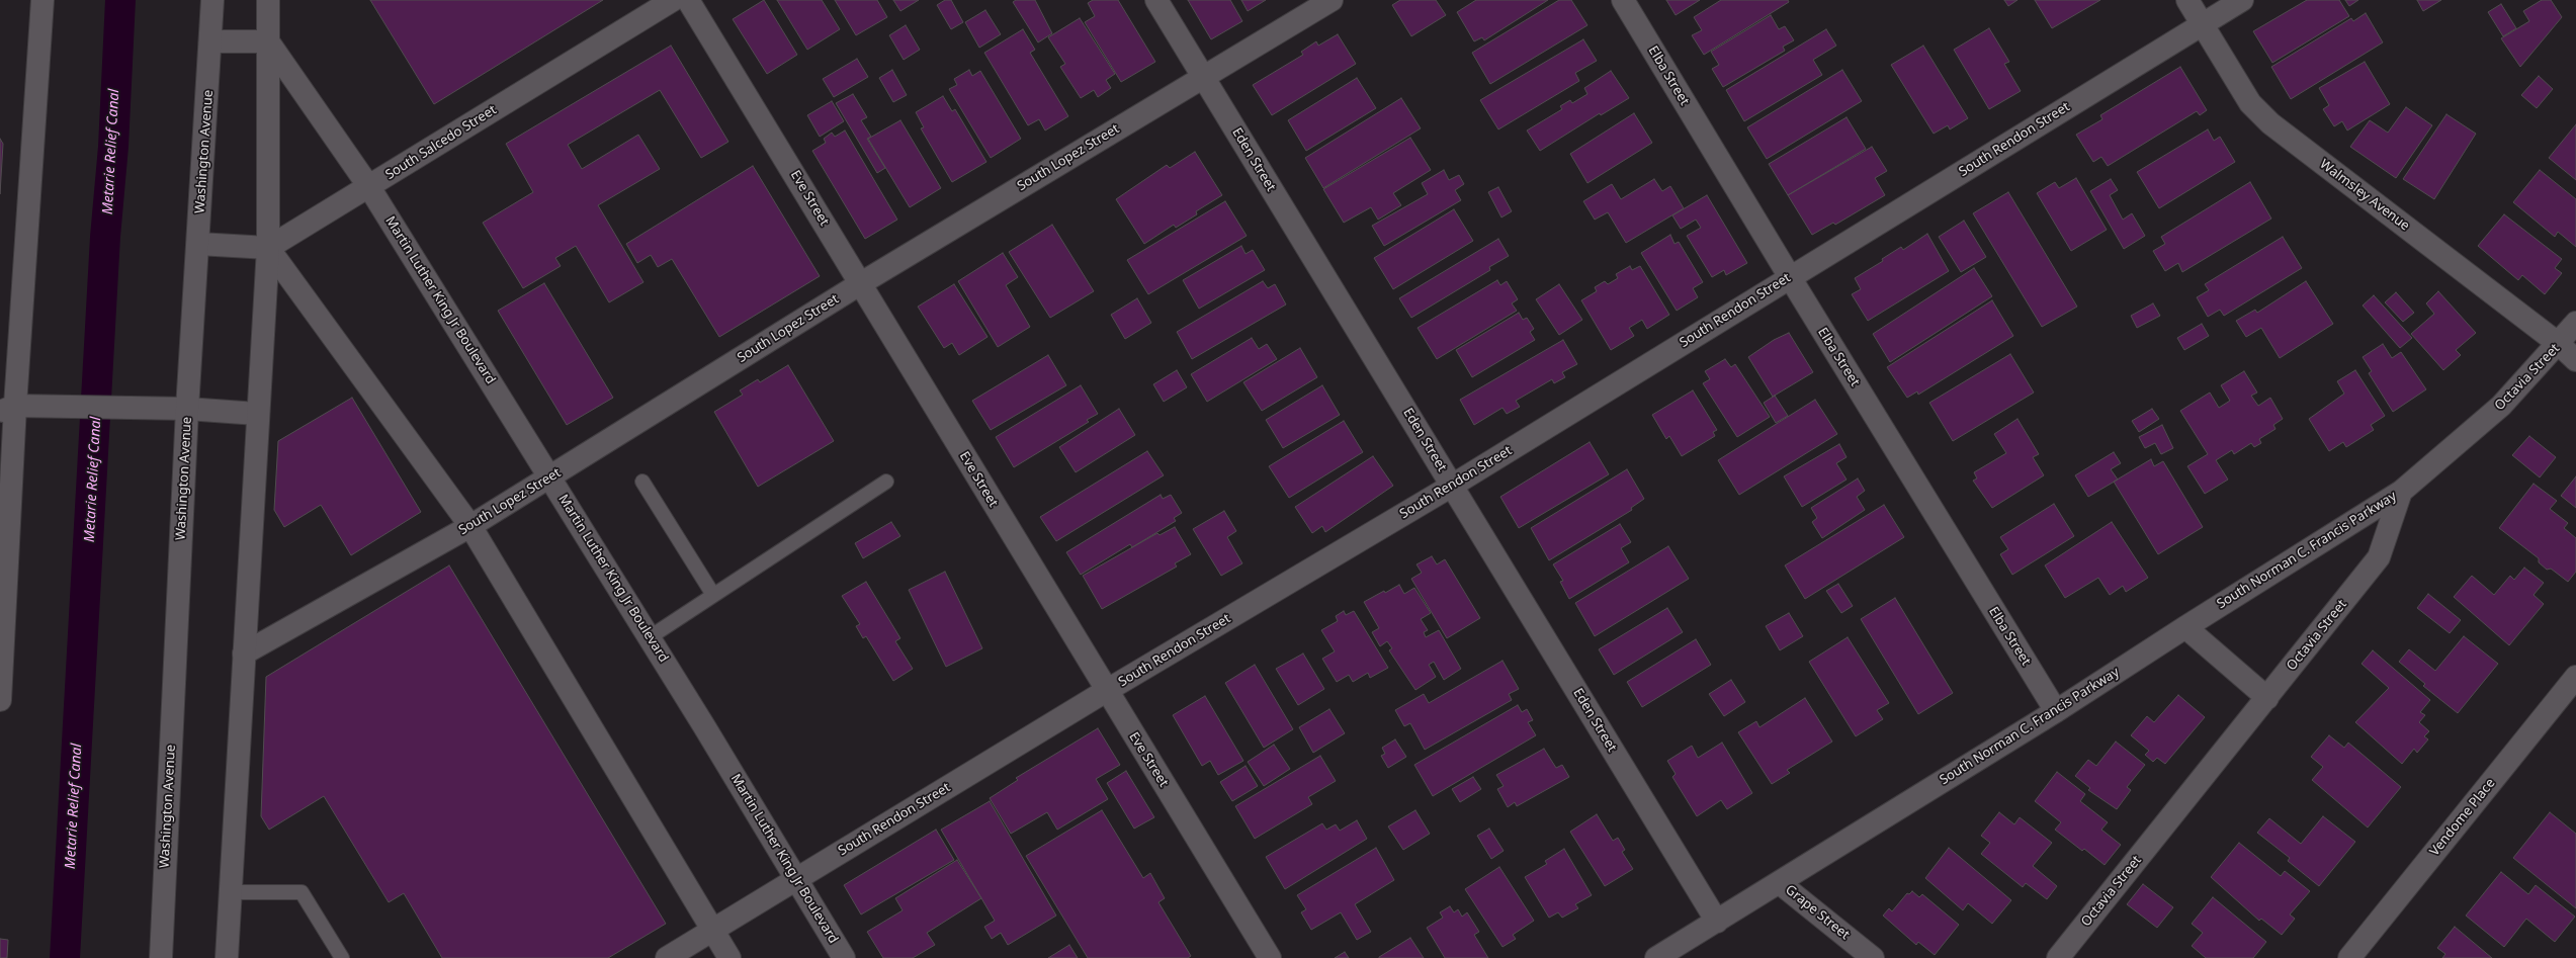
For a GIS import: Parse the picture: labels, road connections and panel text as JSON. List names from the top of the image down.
{
  "streets": {
    "street": [
      "Elba Street",
      "South Rendon Street",
      "South Salcedo Street",
      "Washington Avenue",
      "South Lopez Street",
      "Eden Street",
      "Walmsley Avenue",
      "Eve Street",
      "Martin Luther King Jr Boulevard",
      "Octavia Street",
      "South Norman C. Francis Parkway",
      "Vendome Place",
      "Grape Street"
    ]
  },
  "crossings": [
    ["Elba Street", "South Rendon Street"],
    ["Elba Street", "South Norman C. Francis Parkway"],
    ["South Rendon Street", "Eden Street"],
    ["South Rendon Street", "Walmsley Avenue"],
    ["South Rendon Street", "Eve Street"],
    ["South Rendon Street", "Martin Luther King Jr Boulevard"],
    ["South Salcedo Street", "Martin Luther King Jr Boulevard"],
    ["South Lopez Street", "Eden Street"],
    ["South Lopez Street", "Eve Street"],
    ["South Lopez Street", "Martin Luther King Jr Boulevard"],
    ["Eden Street", "South Norman C. Francis Parkway"],
    ["Walmsley Avenue", "Octavia Street"],
    ["Octavia Street", "South Norman C. Francis Parkway"],
    ["South Norman C. Francis Parkway", "Grape Street"]
  ],
  "water": ["Metarie Relief Canal"]
}
